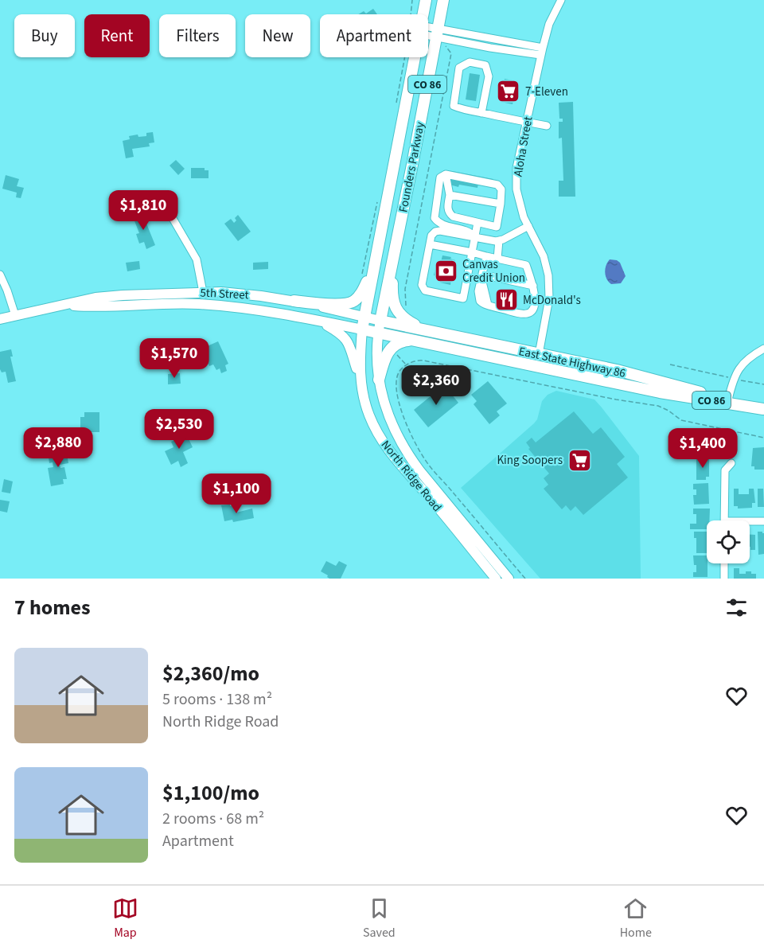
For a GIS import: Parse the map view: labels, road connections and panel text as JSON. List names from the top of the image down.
{
  "streets": {
    "highway": [
      "CO 86",
      "Founders Parkway",
      "5th Street",
      "East State Highway 86"
    ],
    "main road": ["North Ridge Road"],
    "street": ["Aloha Street"]
  },
  "crossings": [
    ["CO 86", "Founders Parkway"],
    ["CO 86", "East State Highway 86"],
    ["Aloha Street", "East State Highway 86"],
    ["Founders Parkway", "5th Street"],
    ["Founders Parkway", "East State Highway 86"],
    ["Founders Parkway", "North Ridge Road"],
    ["5th Street", "East State Highway 86"],
    ["5th Street", "North Ridge Road"],
    ["East State Highway 86", "North Ridge Road"]
  ],
  "places": {
    "supermarket": ["7-Eleven", "King Soopers"],
    "bank": ["Canvas Credit Union"],
    "restaurant": ["McDonald's"]
  },
  "page": {
    "chip": [
      "Buy",
      "Rent",
      "Filters",
      "New",
      "Apartment"
    ],
    "price": [
      "$1,810",
      "$1,570",
      "$2,360",
      "$2,530",
      "$2,880",
      "$1,400",
      "$1,100"
    ],
    "heading": "7 homes",
    "list": [
      {
        "name": "$2,360/mo",
        "note": "5 rooms · 138 m² · North Ridge Road"
      },
      {
        "name": "$1,100/mo",
        "note": "2 rooms · 68 m² · Apartment"
      }
    ],
    "tabs": ["Map", "Saved", "Home"]
  }
}
